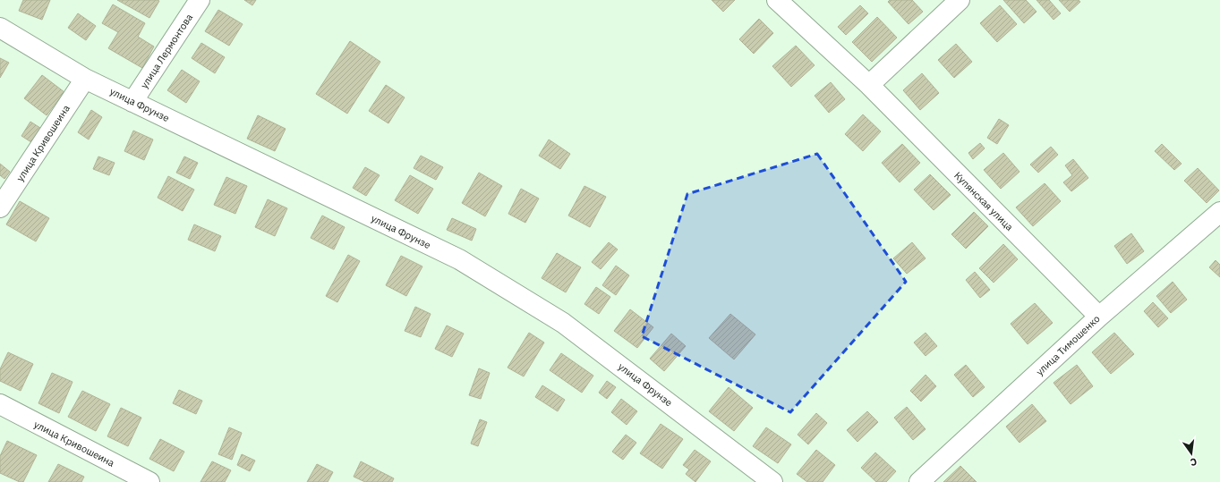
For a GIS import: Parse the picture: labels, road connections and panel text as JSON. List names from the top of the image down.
{
  "streets": {
    "street": [
      "улица Лермонтова",
      "улица Фрунзе",
      "улица Кривошеина",
      "Купянская улица",
      "улица Тимошенко"
    ]
  },
  "crossings": [
    ["улица Лермонтова", "улица Фрунзе"],
    ["улица Фрунзе", "улица Кривошеина"],
    ["Купянская улица", "улица Тимошенко"]
  ],
  "north": "bottom"
}
